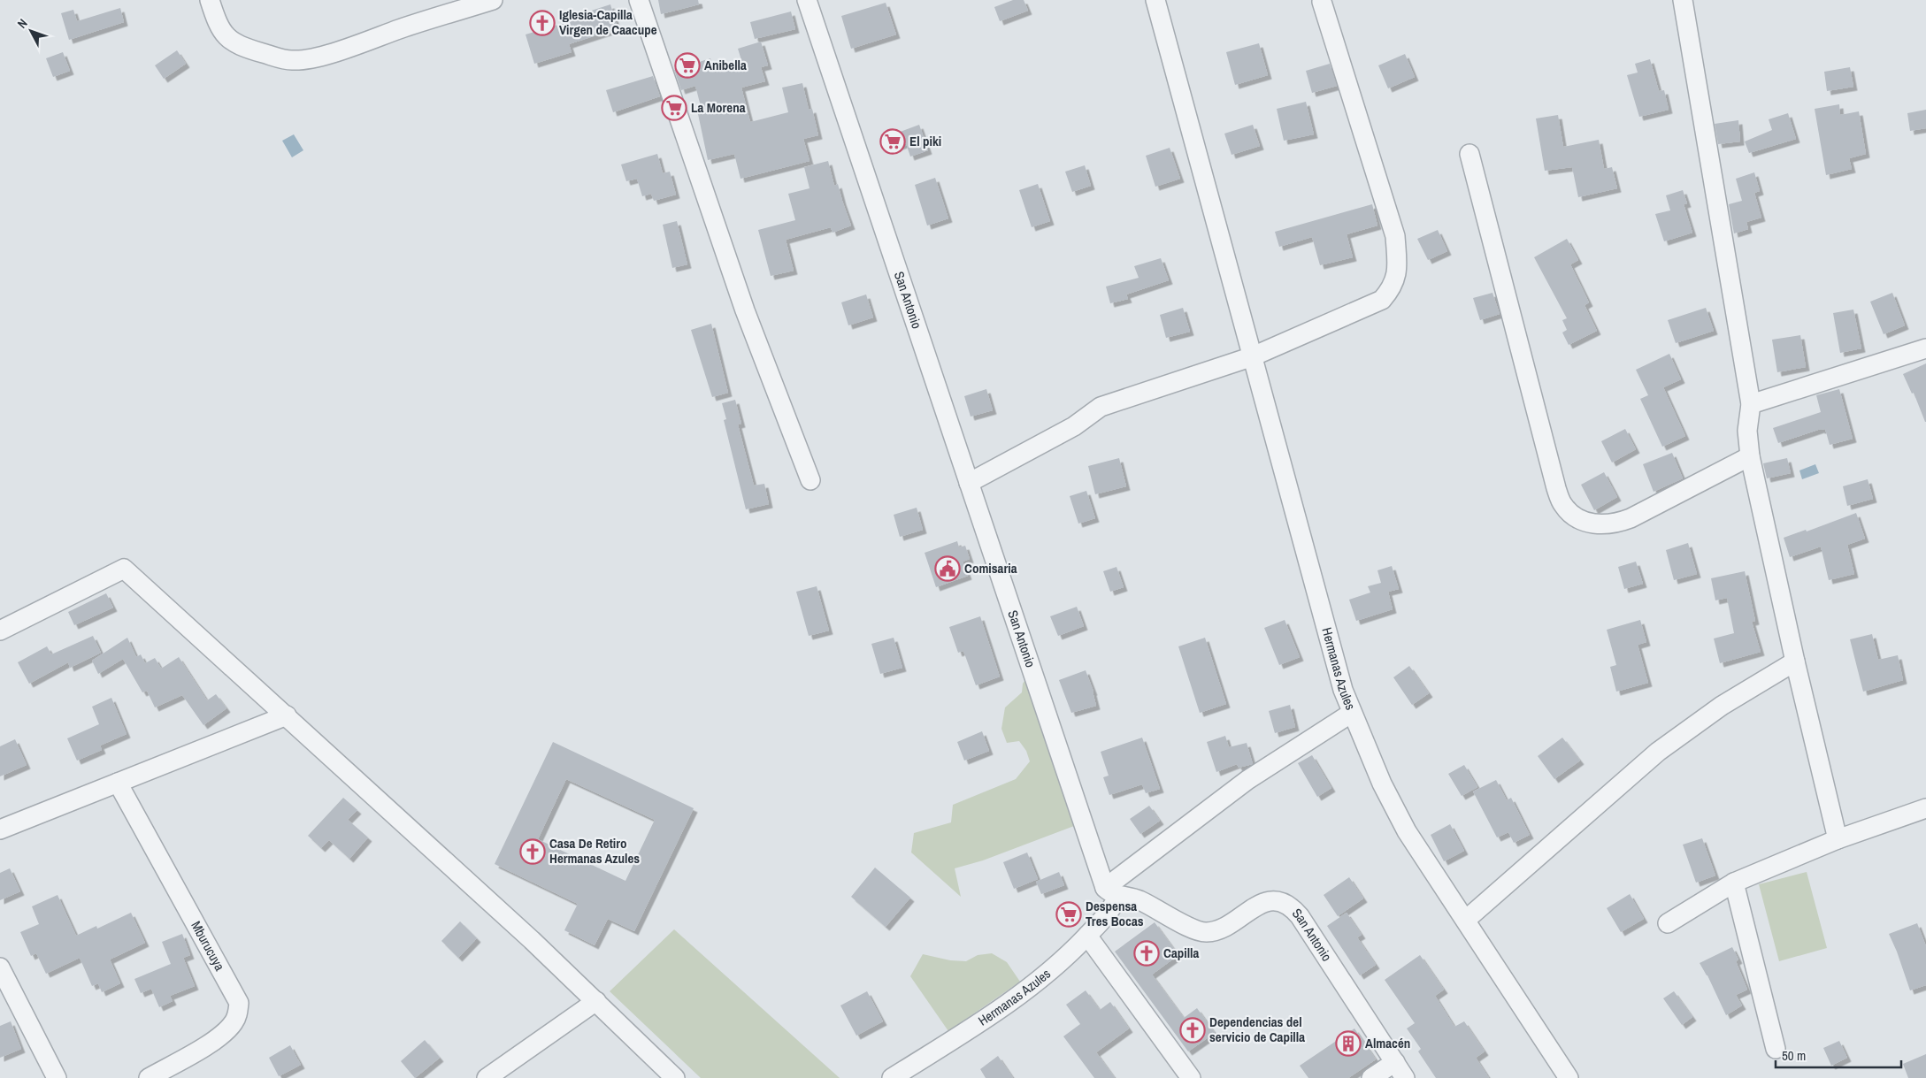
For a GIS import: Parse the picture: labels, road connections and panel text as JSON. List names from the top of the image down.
{
  "streets": {
    "street": ["San Antonio", "Hermanas Azules", "Mburucuya"]
  },
  "crossings": [
    ["San Antonio", "Hermanas Azules"]
  ],
  "places": {
    "church": [
      "Iglesia-Capilla Virgen de Caacupe",
      "Casa De Retiro Hermanas Azules",
      "Capilla",
      "Dependencias del servicio de Capilla"
    ],
    "supermarket": [
      "Anibella",
      "La Morena",
      "El piki",
      "Despensa Tres Bocas"
    ],
    "public building": ["Comisaria"],
    "building": ["Almacén"]
  },
  "scale_bar": "50 m",
  "north": "top left"
}
